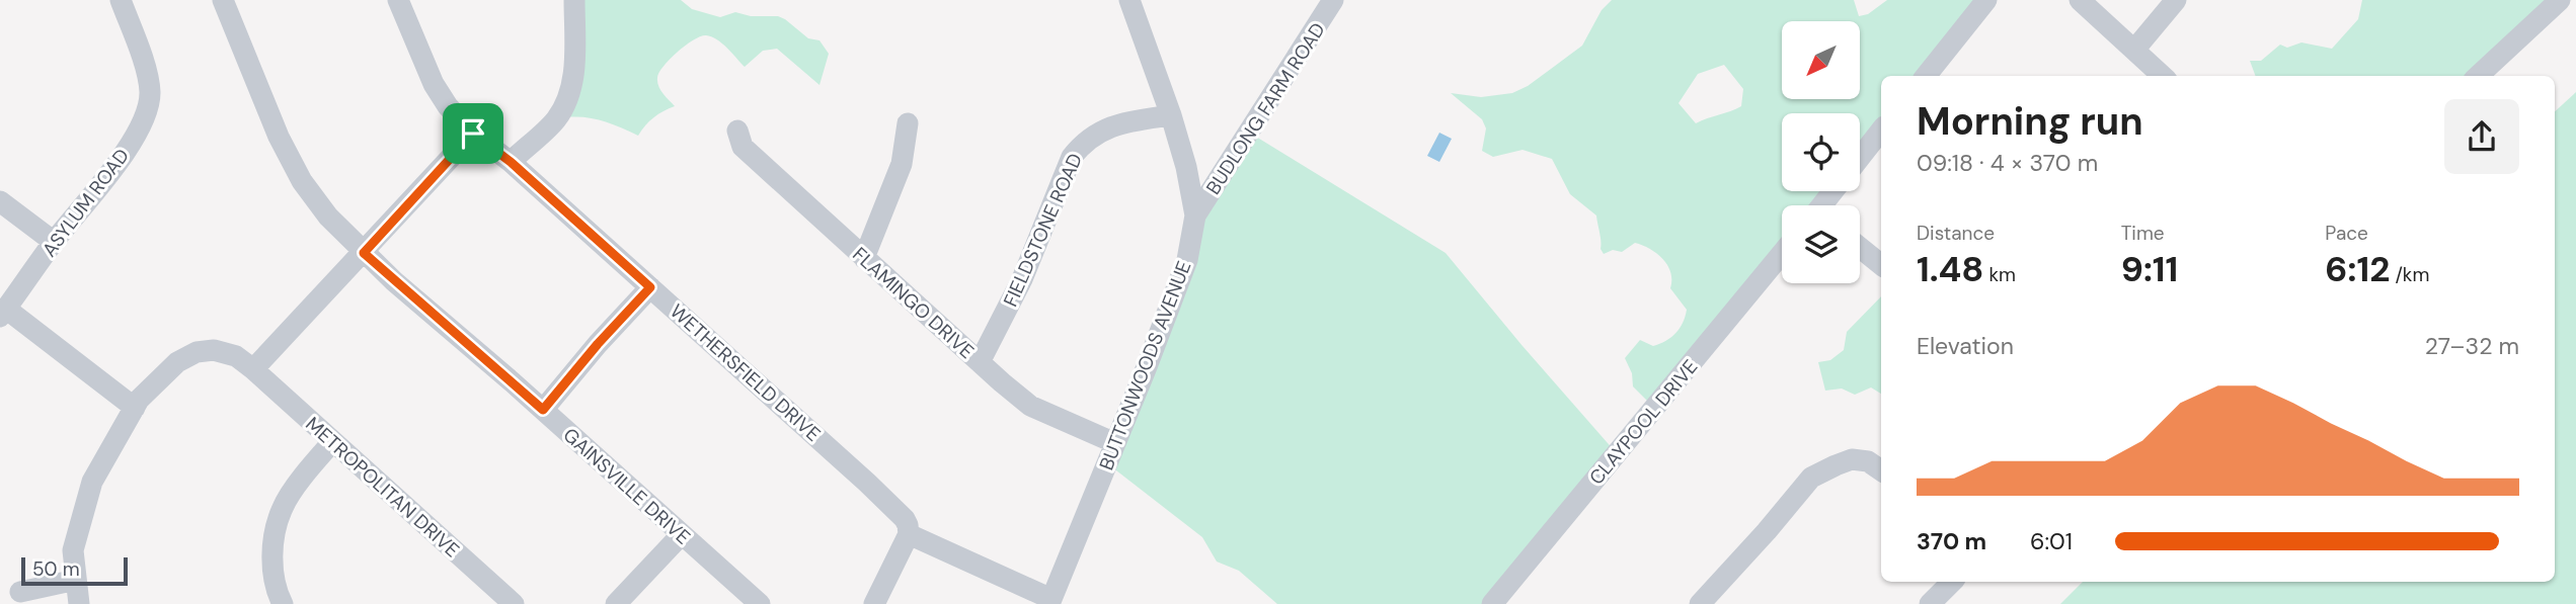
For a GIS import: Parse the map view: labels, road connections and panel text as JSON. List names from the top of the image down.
{
  "streets": {
    "street": [
      "BUDLONG FARM ROAD",
      "ASYLUM ROAD",
      "FIELDSTONE ROAD",
      "FLAMINGO DRIVE",
      "BUTTONWOODS AVENUE",
      "WETHERSFIELD DRIVE",
      "CLAYPOOL DRIVE",
      "GAINSVILLE DRIVE",
      "METROPOLITAN DRIVE"
    ]
  },
  "crossings": [
    ["BUDLONG FARM ROAD", "BUTTONWOODS AVENUE"],
    ["FIELDSTONE ROAD", "FLAMINGO DRIVE"],
    ["FIELDSTONE ROAD", "BUTTONWOODS AVENUE"],
    ["FLAMINGO DRIVE", "BUTTONWOODS AVENUE"]
  ],
  "scale_bar": "50 m",
  "north": "bottom left",
  "page": {
    "heading": ["Morning run", "09:18 · 4 × 370 m"],
    "stats": [
      ["Distance", "1.48 km"],
      ["Time", "9:11"],
      ["Pace", "6:12 /km"]
    ],
    "chart": ["Elevation", "27–32 m"],
    "list": [
      {
        "name": "370 m",
        "note": "6:01"
      }
    ],
    "scale": "50 m"
  }
}
